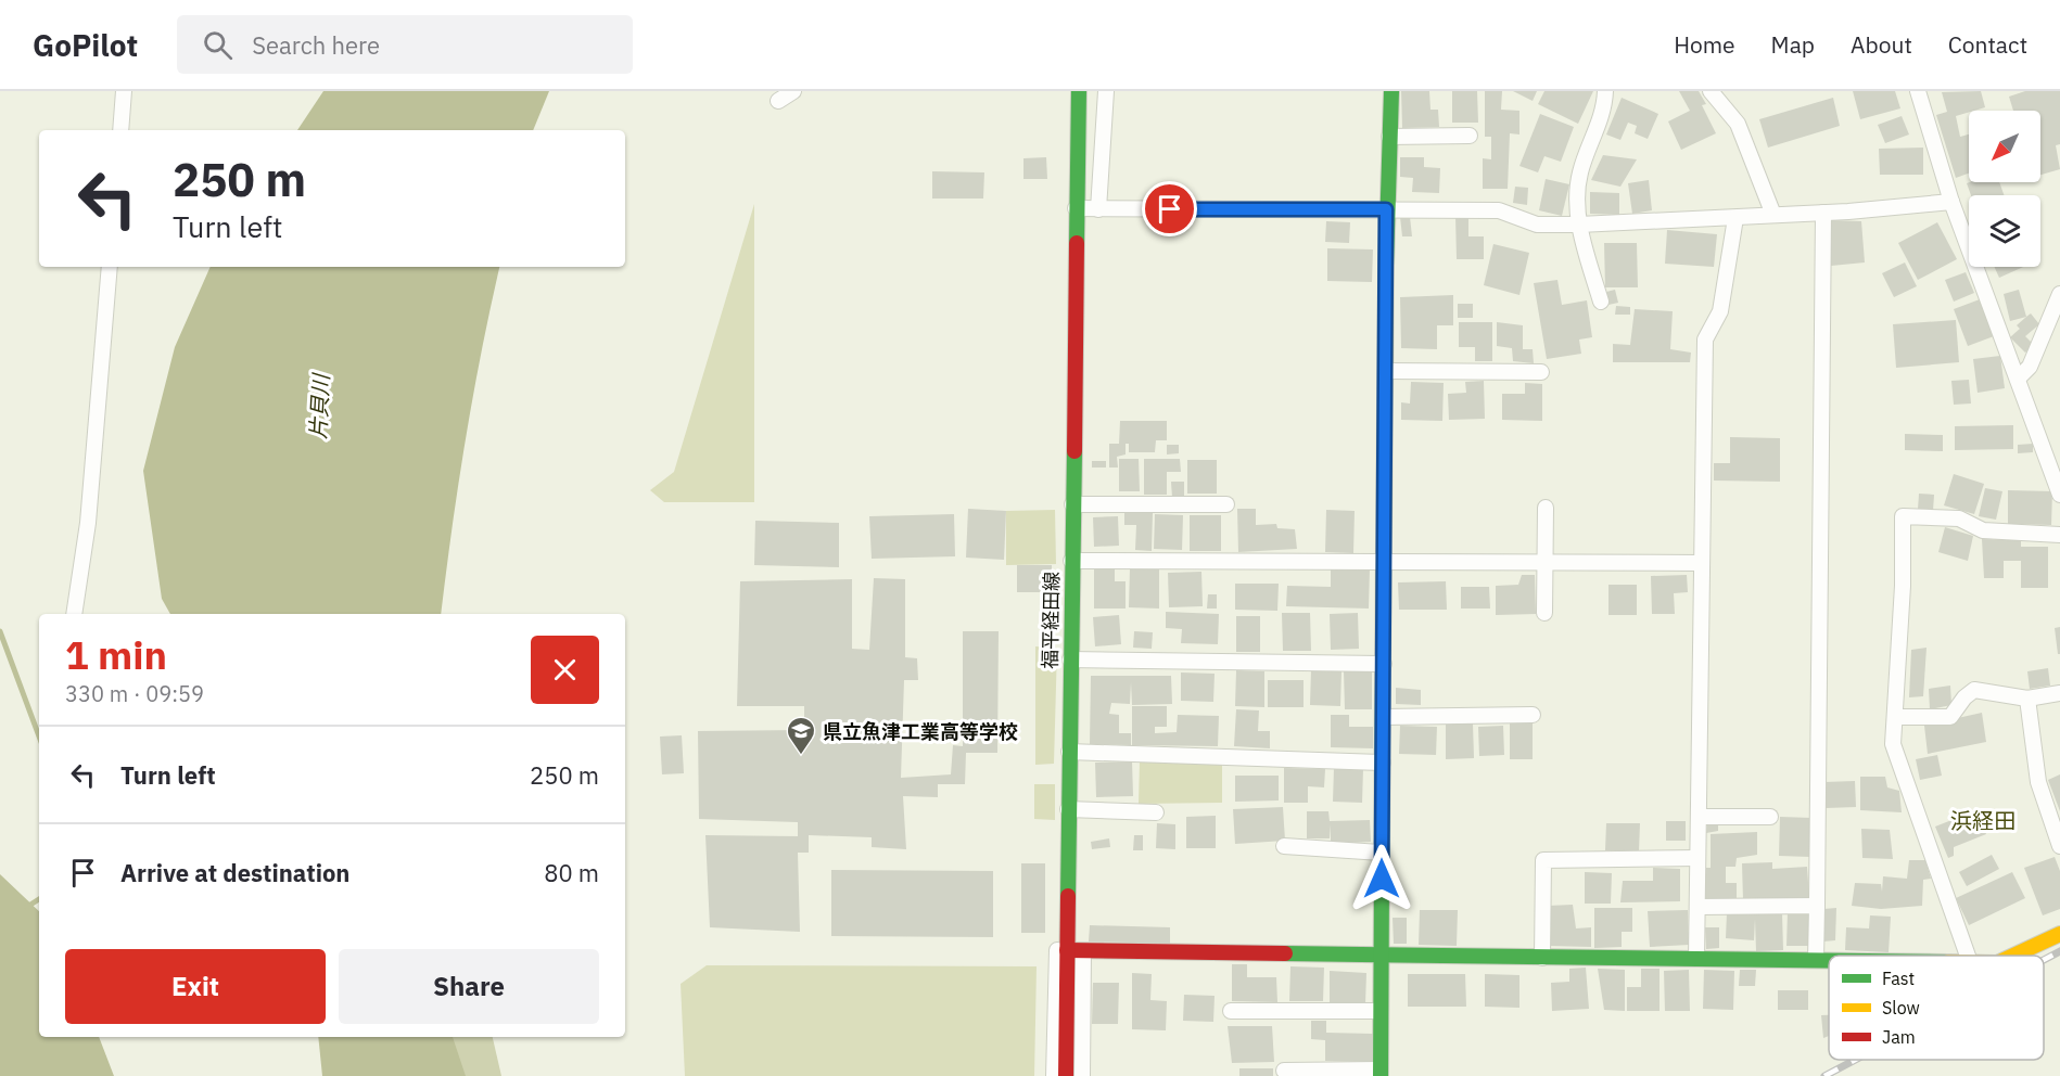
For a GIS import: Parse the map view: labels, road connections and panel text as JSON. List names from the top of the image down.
{
  "streets": {
    "street": ["福平経田線"]
  },
  "districts": ["浜経田"],
  "water": ["片貝川"],
  "places": {
    "school or university": ["県立魚津工業高等学校"]
  },
  "legend": ["Fast", "Slow", "Jam"],
  "north": "bottom left",
  "page": {
    "header": "GoPilot",
    "search": "Search here",
    "nav": [
      "Home",
      "Map",
      "About",
      "Contact"
    ],
    "turn": ["250 m", "Turn left"],
    "heading": ["1 min", "330 m · 09:59"],
    "list": [
      {
        "name": "Turn left",
        "value": "250 m"
      },
      {
        "name": "Arrive at destination",
        "value": "80 m"
      }
    ],
    "buttons": ["Exit", "Share"]
  }
}
